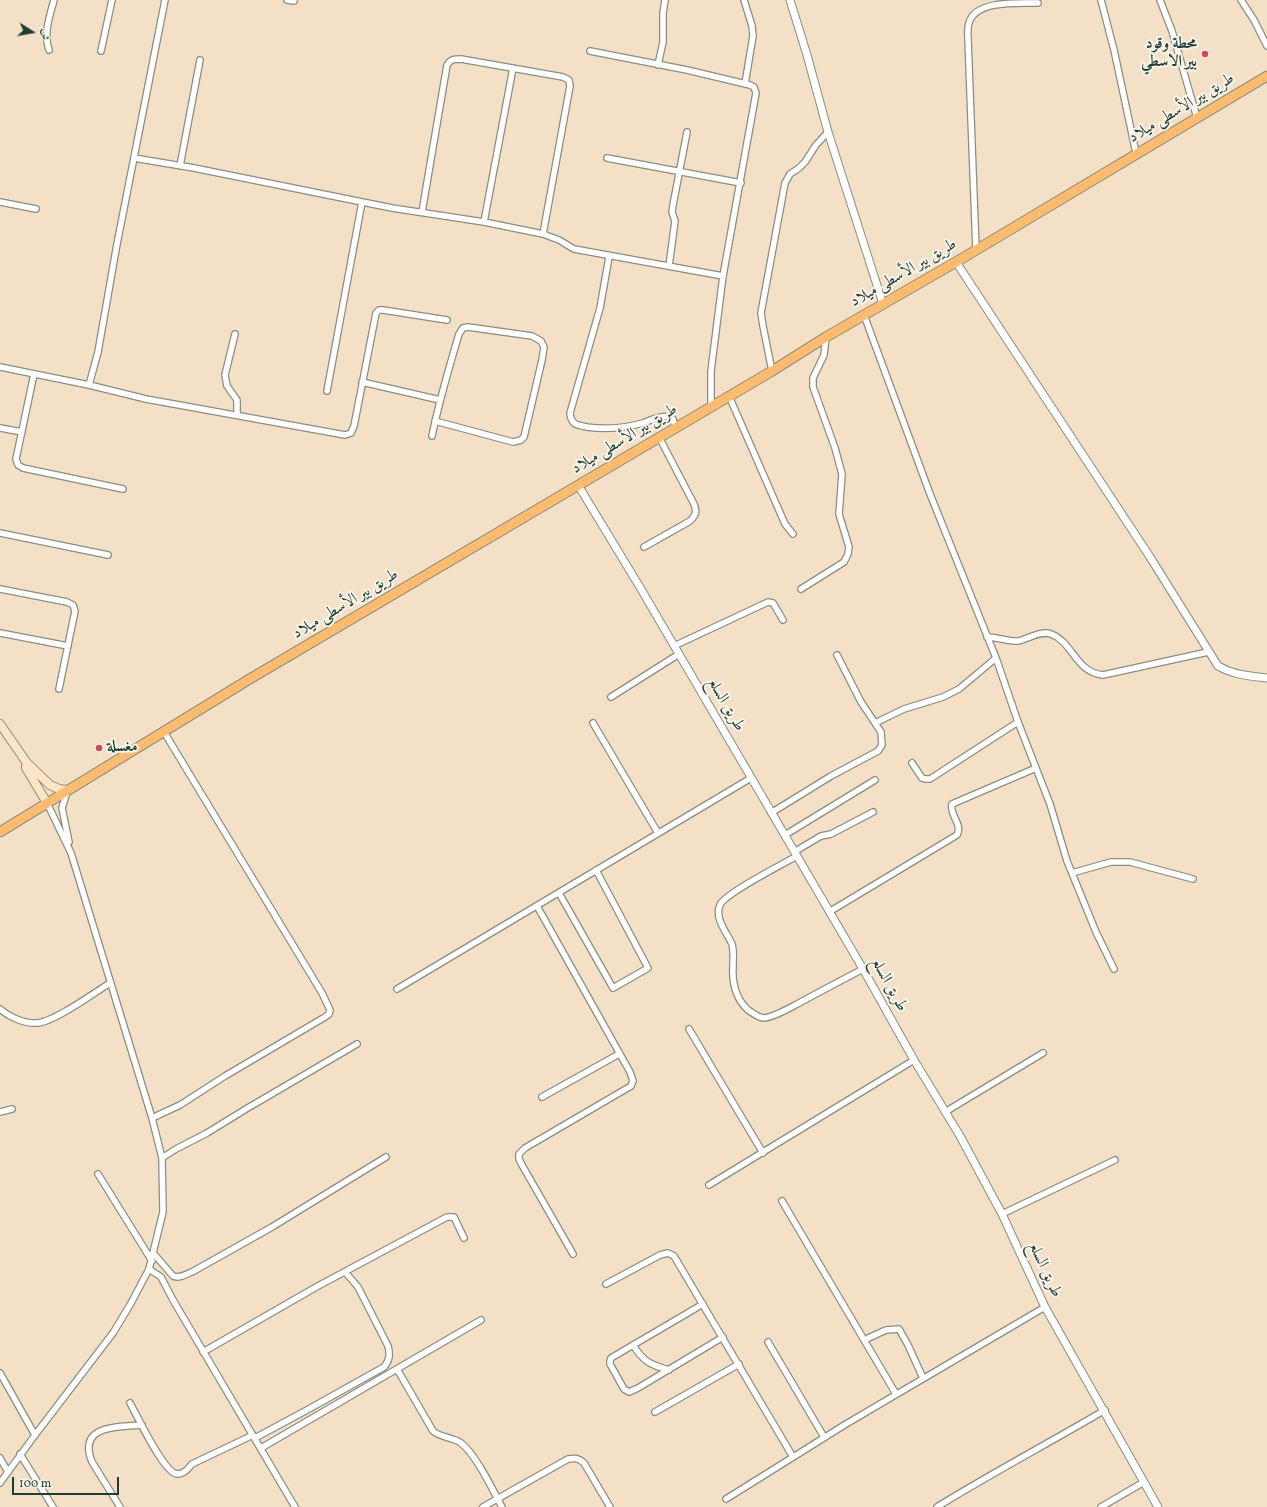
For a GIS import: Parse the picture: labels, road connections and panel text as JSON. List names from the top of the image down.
{
  "streets": {
    "main road": ["طريق بير الأسطى ميلاد"],
    "street": ["طريق السلع"]
  },
  "crossings": [
    ["طريق بير الأسطى ميلاد", "طريق السلع"]
  ],
  "places": ["محطة وقود بير الاسطي", "مغسلة"],
  "scale_bar": "100 m",
  "north": "right"
}
